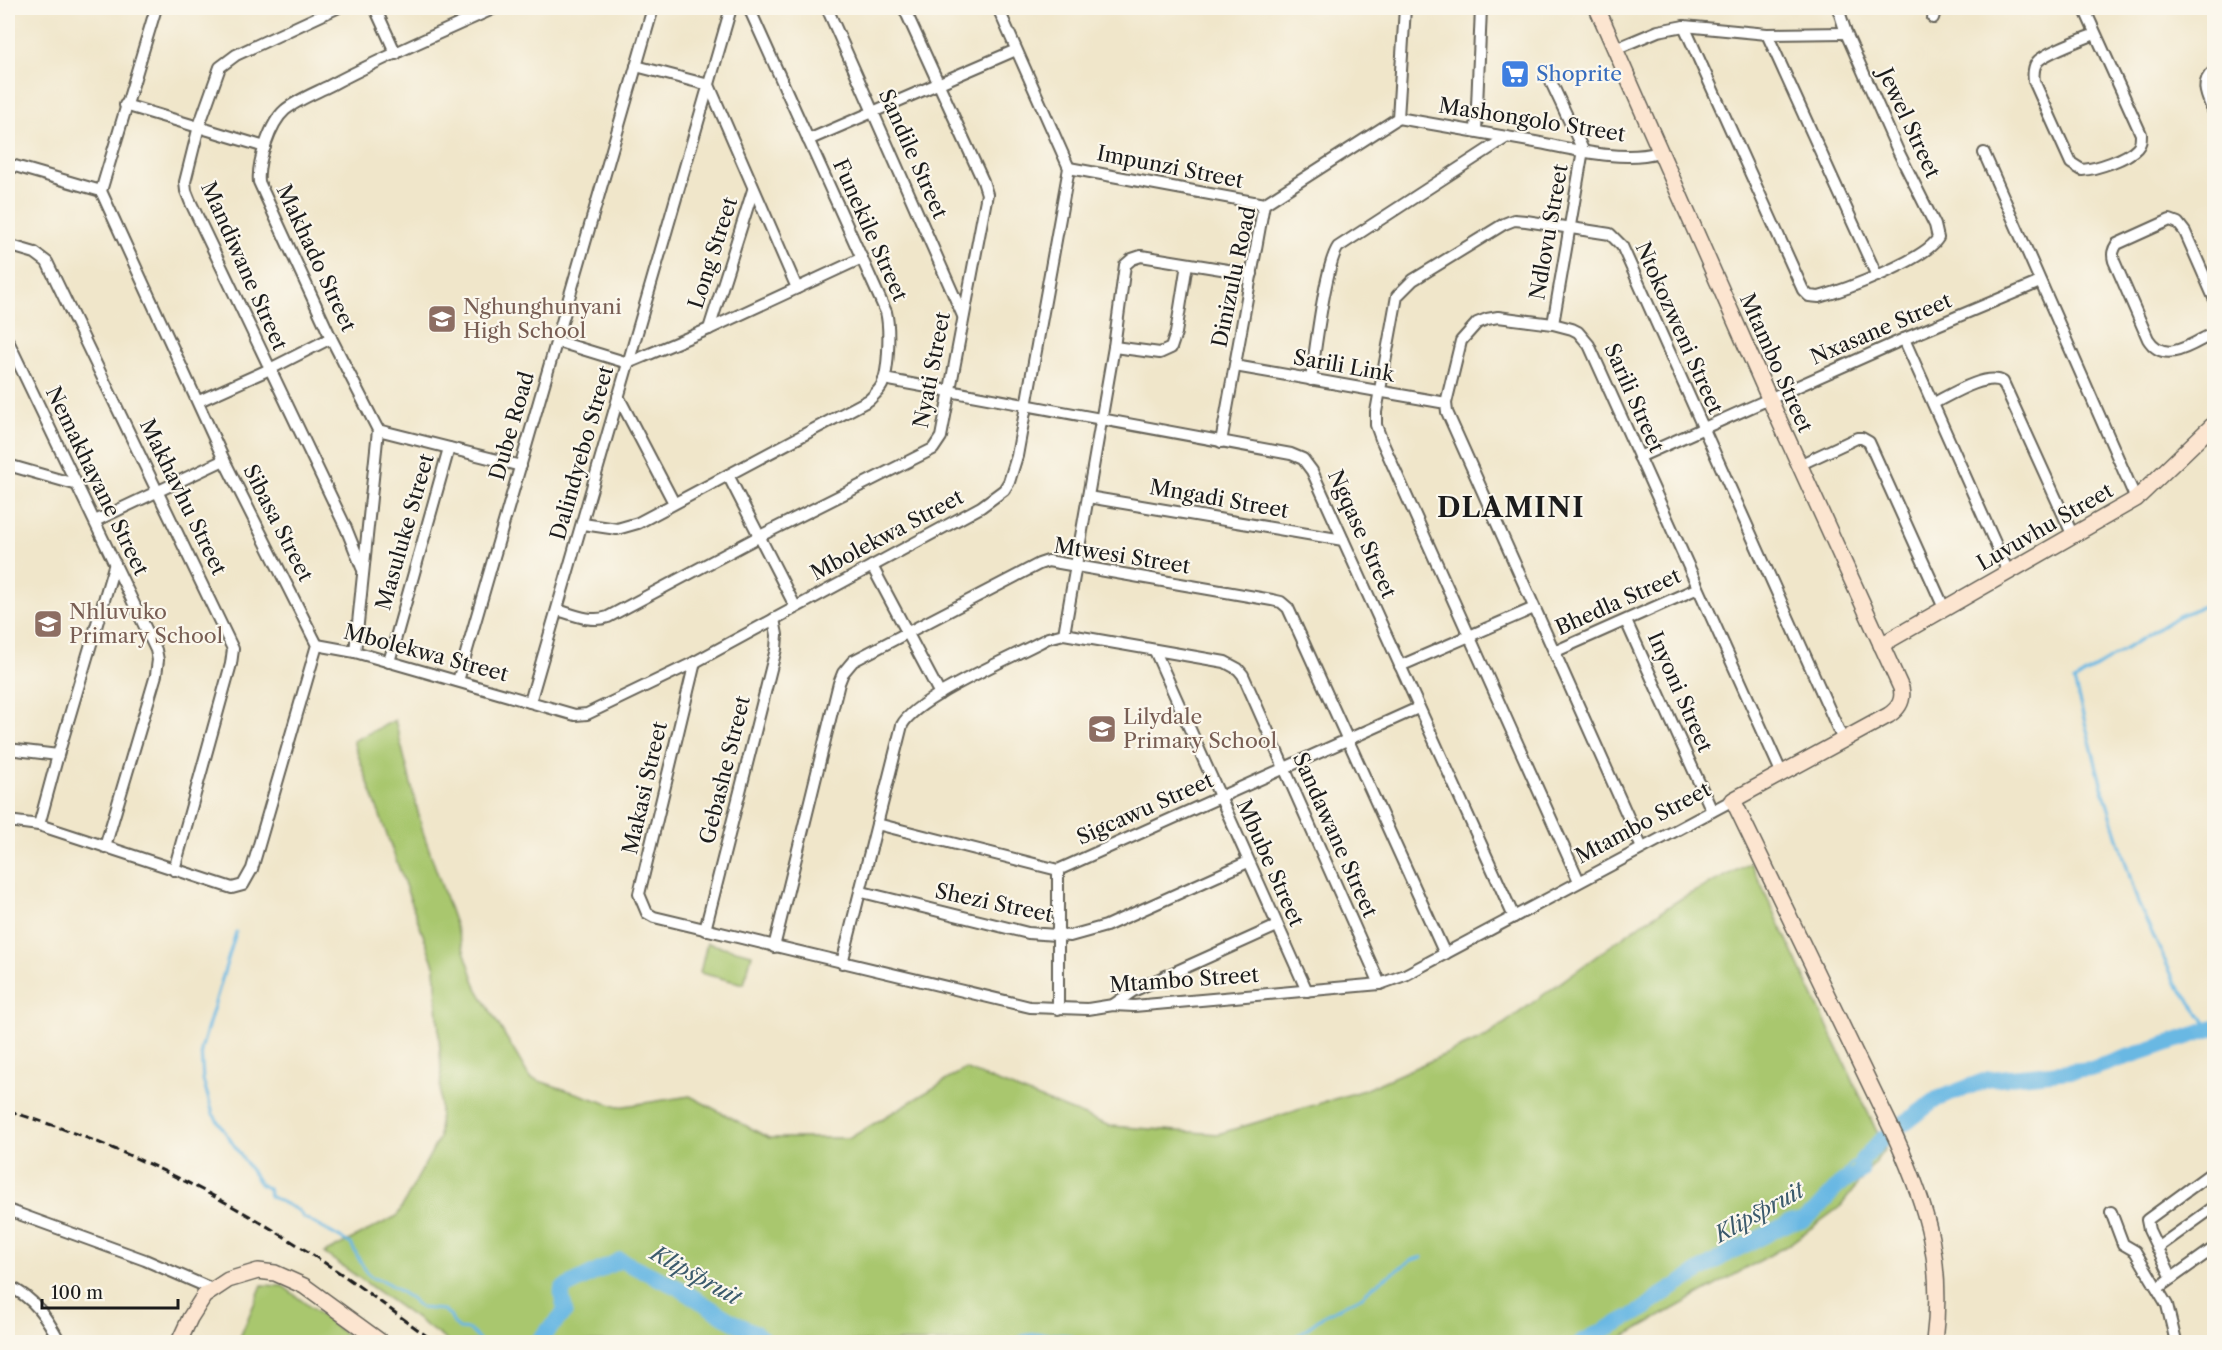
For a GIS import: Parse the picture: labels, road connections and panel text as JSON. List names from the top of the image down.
{
  "streets": {
    "street": [
      "Mashongolo Street",
      "Jewel Street",
      "Sandile Street",
      "Impunzi Street",
      "Funekile Street",
      "Ndlovu Street",
      "Long Street",
      "Makhado Street",
      "Mandiwane Street",
      "Dinizulu Road",
      "Ntokozweni Street",
      "Nxasane Street",
      "Mtambo Street",
      "Sarili Link",
      "Nyati Street",
      "Sarili Street",
      "Dube Road",
      "Dalindyebo Street",
      "Nemakhayane Street",
      "Makhavhu Street",
      "Mngadi Street",
      "Sibasa Street",
      "Luvuvhu Street",
      "Masuluke Street",
      "Ngqase Street",
      "Mbolekwa Street",
      "Mtwesi Street",
      "Bhedla Street",
      "Inyoni Street",
      "Gebashe Street",
      "Makasi Street",
      "Sigcawu Street",
      "Sandawane Street",
      "Mbube Street",
      "Shezi Street"
    ]
  },
  "crossings": [
    ["Mashongolo Street", "Ndlovu Street"],
    ["Mashongolo Street", "Dinizulu Road"],
    ["Mashongolo Street", "Mtambo Street"],
    ["Sandile Street", "Nyati Street"],
    ["Impunzi Street", "Dinizulu Road"],
    ["Impunzi Street", "Mbolekwa Street"],
    ["Funekile Street", "Long Street"],
    ["Funekile Street", "Ngqase Street"],
    ["Ndlovu Street", "Ntokozweni Street"],
    ["Ndlovu Street", "Sarili Street"],
    ["Long Street", "Dalindyebo Street"],
    ["Dinizulu Road", "Sarili Link"],
    ["Dinizulu Road", "Ngqase Street"],
    ["Ntokozweni Street", "Nxasane Street"],
    ["Ntokozweni Street", "Mtambo Street"],
    ["Ntokozweni Street", "Sarili Link"],
    ["Nxasane Street", "Mtambo Street"],
    ["Nxasane Street", "Sarili Street"],
    ["Mtambo Street", "Sarili Street"],
    ["Mtambo Street", "Luvuvhu Street"],
    ["Mtambo Street", "Ngqase Street"],
    ["Mtambo Street", "Mtwesi Street"],
    ["Mtambo Street", "Inyoni Street"],
    ["Mtambo Street", "Gebashe Street"],
    ["Mtambo Street", "Makasi Street"],
    ["Mtambo Street", "Sandawane Street"],
    ["Mtambo Street", "Mbube Street"],
    ["Sarili Link", "Sarili Street"],
    ["Nyati Street", "Dalindyebo Street"],
    ["Nyati Street", "Ngqase Street"],
    ["Sarili Street", "Bhedla Street"],
    ["Dube Road", "Mbolekwa Street"],
    ["Dalindyebo Street", "Mbolekwa Street"],
    ["Mngadi Street", "Ngqase Street"],
    ["Sibasa Street", "Mbolekwa Street"],
    ["Masuluke Street", "Mbolekwa Street"],
    ["Ngqase Street", "Mbolekwa Street"],
    ["Ngqase Street", "Sigcawu Street"],
    ["Mbolekwa Street", "Gebashe Street"],
    ["Mbolekwa Street", "Makasi Street"],
    ["Mtwesi Street", "Sigcawu Street"],
    ["Bhedla Street", "Inyoni Street"],
    ["Sigcawu Street", "Sandawane Street"],
    ["Sigcawu Street", "Mbube Street"],
    ["Sandawane Street", "Mbube Street"],
    ["Mbube Street", "Shezi Street"]
  ],
  "districts": ["DLAMINI"],
  "water": ["Klipspruit"],
  "places": {
    "supermarket": ["Shoprite"],
    "school or university": ["Nghunghunyani High School", "Nhluvuko Primary School", "Lilydale Primary School"]
  },
  "scale_bar": "100 m"
}
